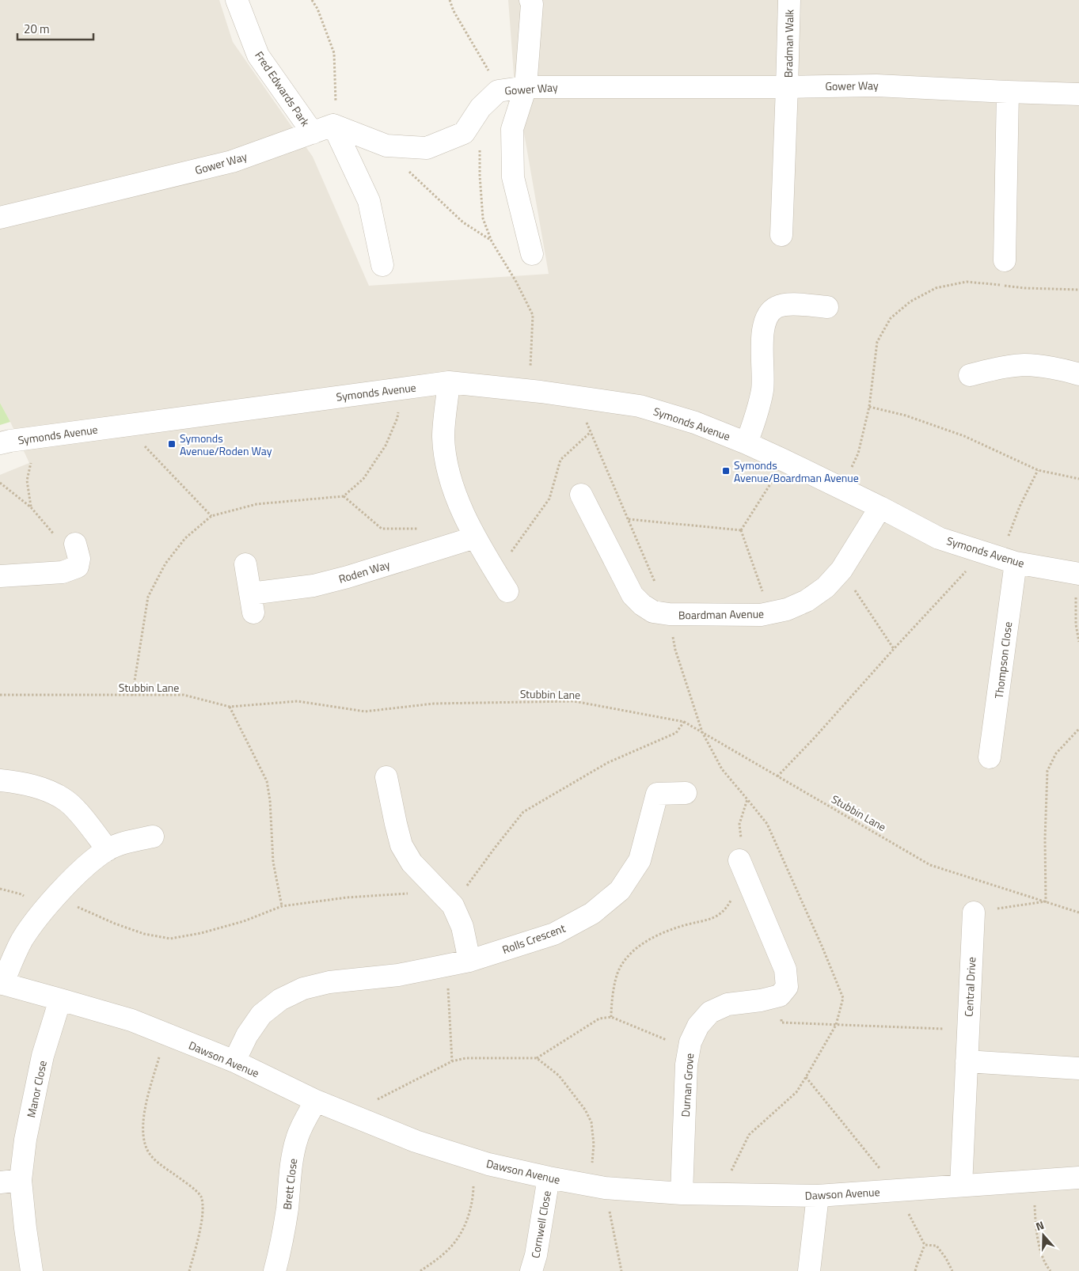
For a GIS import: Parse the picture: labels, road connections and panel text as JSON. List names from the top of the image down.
{
  "streets": {
    "street": [
      "Bradman Walk",
      "Gower Way",
      "Fred Edwards Park",
      "Symonds Avenue",
      "Roden Way",
      "Boardman Avenue",
      "Thompson Close",
      "Rolls Crescent",
      "Central Drive",
      "Dawson Avenue",
      "Durnan Grove",
      "Manor Close",
      "Brett Close",
      "Cornwell Close"
    ],
    "path": ["Stubbin Lane"]
  },
  "crossings": [
    ["Bradman Walk", "Gower Way"],
    ["Gower Way", "Fred Edwards Park"],
    ["Symonds Avenue", "Boardman Avenue"],
    ["Symonds Avenue", "Thompson Close"],
    ["Rolls Crescent", "Dawson Avenue"],
    ["Central Drive", "Dawson Avenue"],
    ["Dawson Avenue", "Durnan Grove"],
    ["Dawson Avenue", "Manor Close"],
    ["Dawson Avenue", "Brett Close"],
    ["Dawson Avenue", "Cornwell Close"]
  ],
  "places": {
    "transit": ["Symonds Avenue/Roden Way", "Symonds Avenue/Boardman Avenue"]
  },
  "scale_bar": "20 m",
  "north": "top"
}
